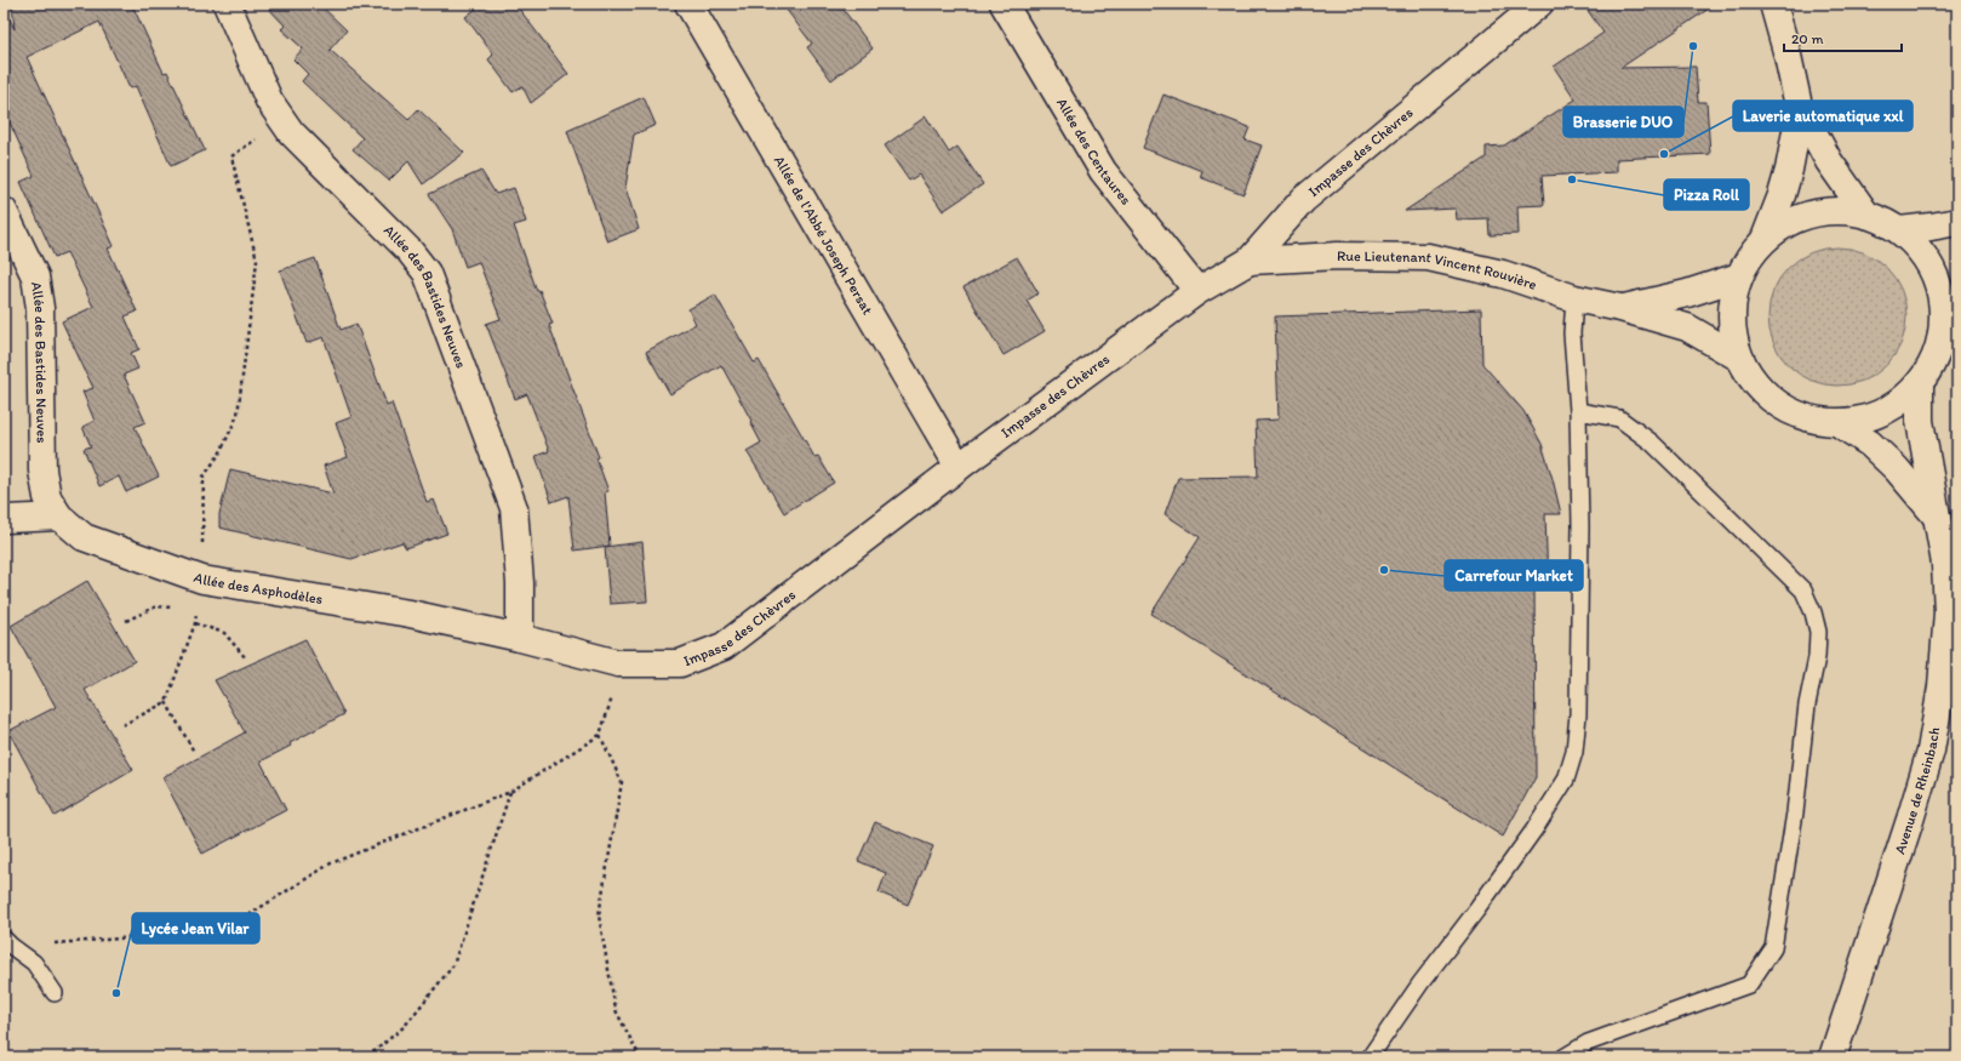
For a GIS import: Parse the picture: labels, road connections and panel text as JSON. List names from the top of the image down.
{
  "streets": {
    "street": [
      "Allée des Centaures",
      "Impasse des Chèvres",
      "Allée de l'Abbé Joseph Persat",
      "Rue Lieutenant Vincent Rouvière",
      "Allée des Bastides Neuves",
      "Allée des Asphodèles",
      "Avenue de Rheinbach"
    ]
  },
  "crossings": [
    ["Allée des Centaures", "Impasse des Chèvres"],
    ["Impasse des Chèvres", "Allée de l'Abbé Joseph Persat"],
    ["Impasse des Chèvres", "Rue Lieutenant Vincent Rouvière"],
    ["Impasse des Chèvres", "Allée des Bastides Neuves"],
    ["Impasse des Chèvres", "Allée des Asphodèles"],
    ["Allée des Bastides Neuves", "Allée des Asphodèles"]
  ],
  "places": [
    "Brasserie DUO",
    "Laverie automatique xxl",
    "Pizza Roll",
    "Carrefour Market",
    "Lycée Jean Vilar"
  ],
  "scale_bar": "20 m"
}
